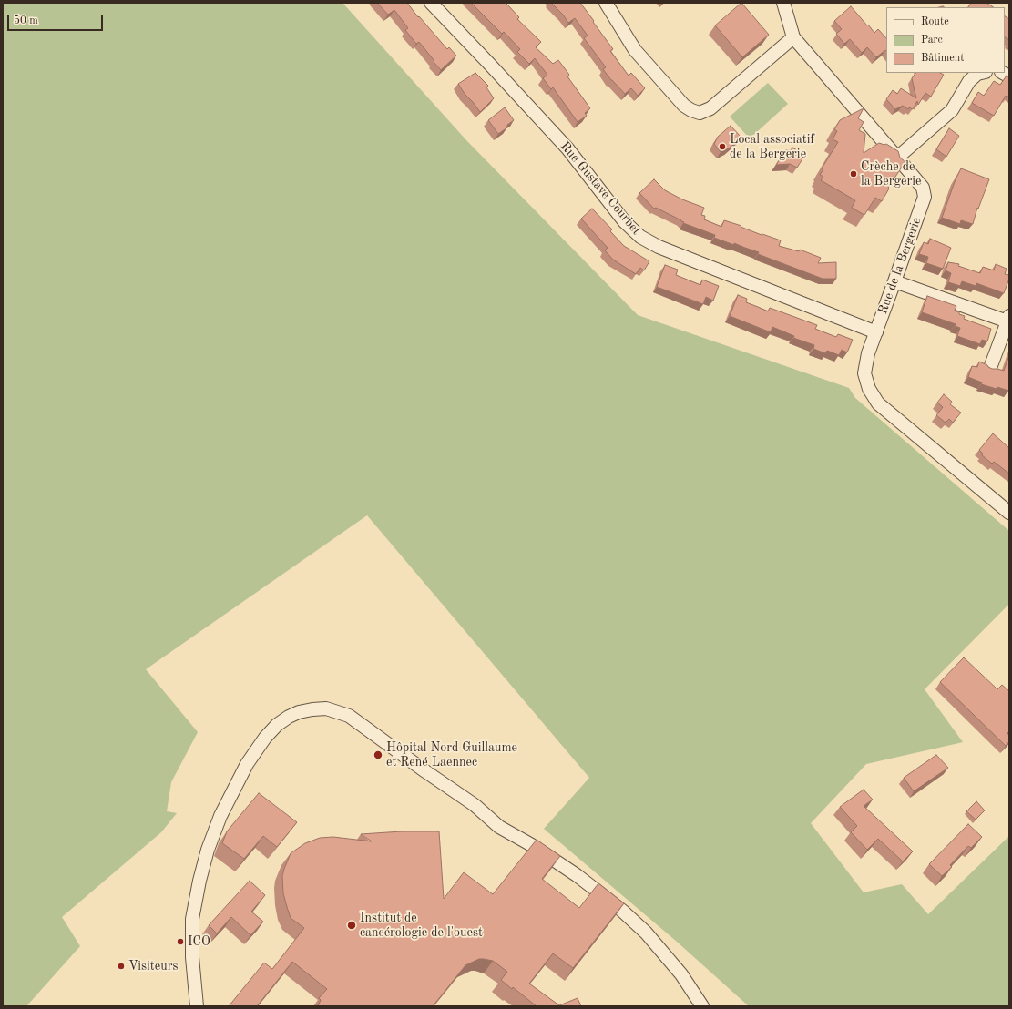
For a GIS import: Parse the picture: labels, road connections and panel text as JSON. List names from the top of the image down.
{
  "streets": {
    "street": ["Rue Gustave Courbet", "Rue de la Bergerie"]
  },
  "crossings": [
    ["Rue Gustave Courbet", "Rue de la Bergerie"]
  ],
  "places": [
    "Local associatif de la Bergerie",
    "Crèche de la Bergerie",
    "Hôpital Nord Guillaume et René Laennec",
    "Institut de cancérologie de l'ouest",
    "ICO",
    "Visiteurs"
  ],
  "legend": ["Route", "Parc", "Bâtiment"],
  "scale_bar": "50 m"
}
